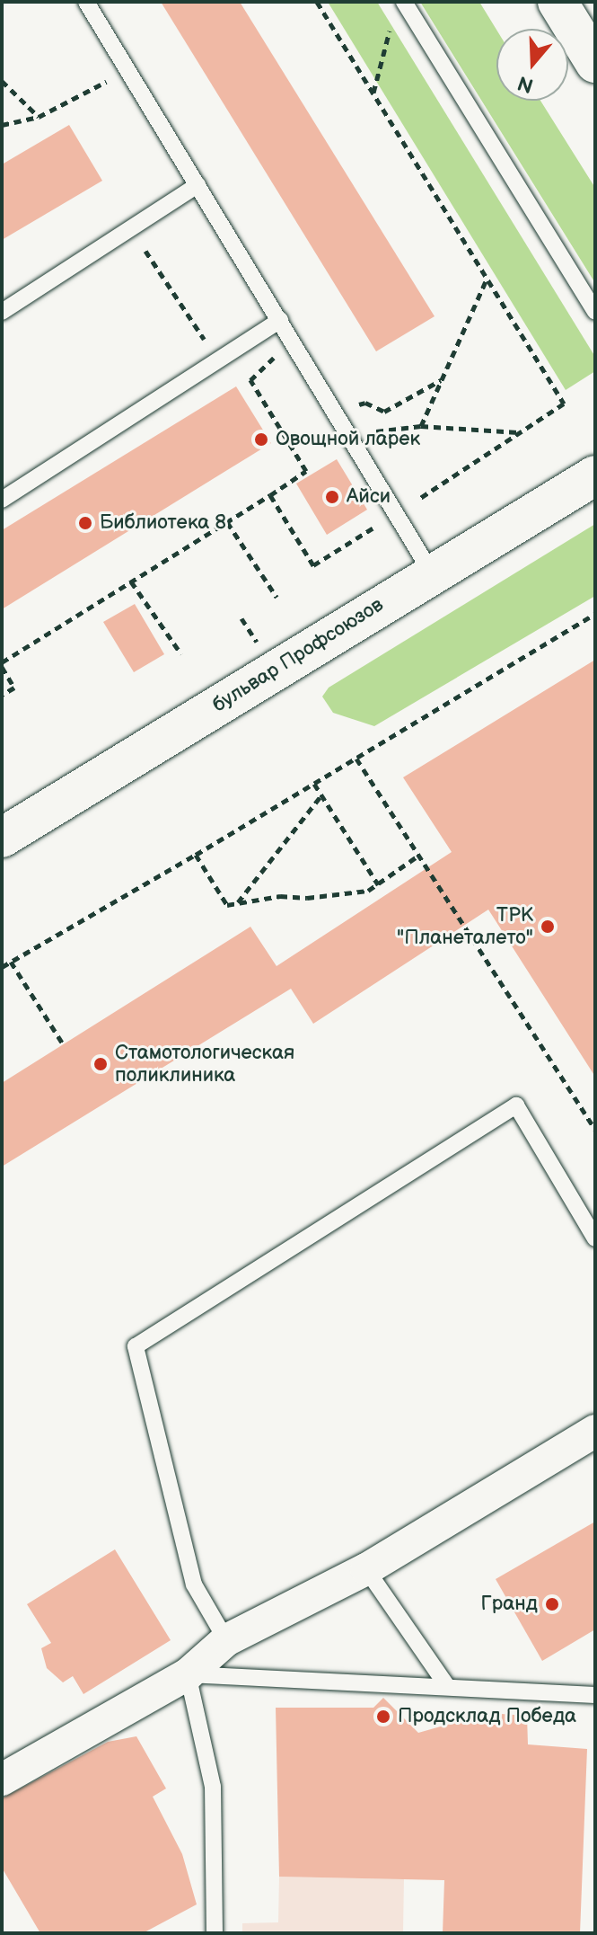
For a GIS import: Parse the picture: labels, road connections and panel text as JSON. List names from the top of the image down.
{
  "streets": {
    "street": ["бульвар Профсоюзов"]
  },
  "places": [
    "Овощной ларек",
    "Айси",
    "Библиотека 8",
    "ТРК \"Планеталето\"",
    "Стамотологическая поликлиника",
    "Гранд",
    "Продсклад Победа"
  ],
  "north": "bottom"
}
